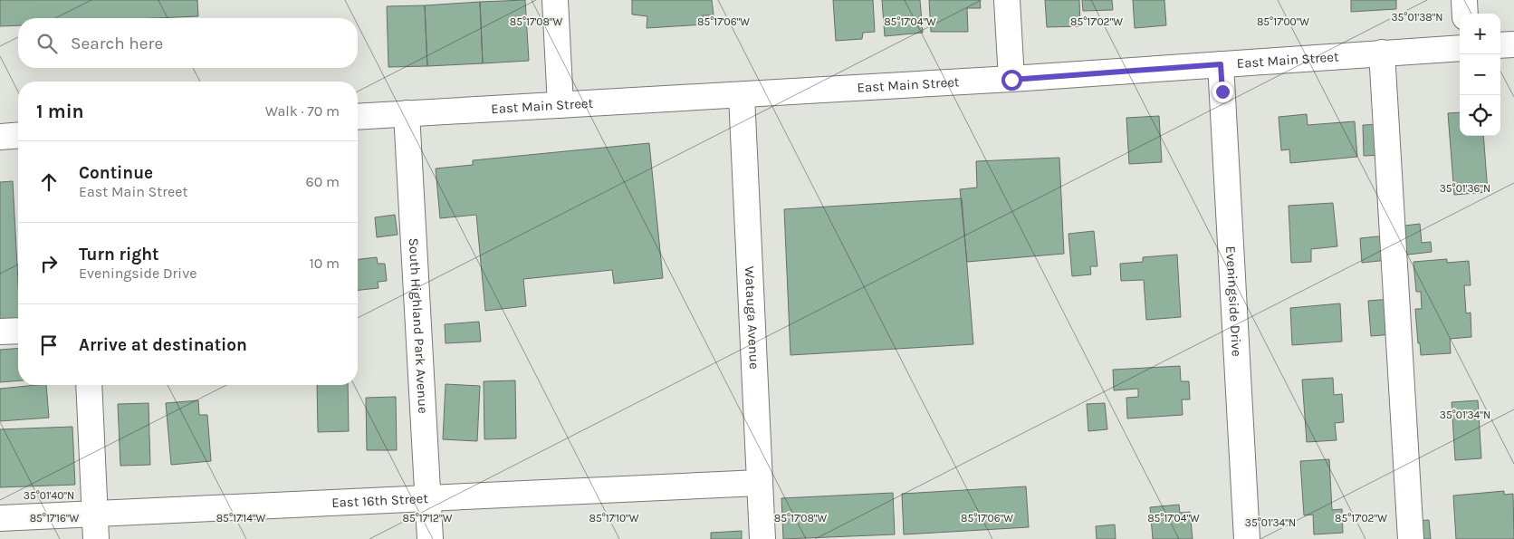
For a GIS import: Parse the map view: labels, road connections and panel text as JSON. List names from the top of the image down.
{
  "streets": {
    "street": [
      "East Main Street",
      "Eveningside Drive",
      "Watauga Avenue",
      "South Highland Park Avenue",
      "East 16th Street"
    ]
  },
  "crossings": [
    ["East Main Street", "Eveningside Drive"],
    ["East Main Street", "Watauga Avenue"],
    ["East Main Street", "South Highland Park Avenue"],
    ["Watauga Avenue", "East 16th Street"],
    ["South Highland Park Avenue", "East 16th Street"]
  ],
  "page": {
    "map_buttons": ["+", "−"],
    "search": "Search here",
    "heading": ["1 min", "Walk · 70 m"],
    "list": [
      ["Continue", "East Main Street", "60 m"],
      ["Turn right", "Eveningside Drive", "10 m"],
      "Arrive at destination"
    ]
  },
  "coordinates": [
    "35°01'38\"N",
    "85°17'08\"W",
    "85°17'06\"W",
    "85°17'04\"W",
    "85°17'02\"W",
    "85°17'00\"W",
    "35°01'36\"N",
    "35°01'34\"N",
    "35°01'40\"N",
    "85°17'16\"W",
    "85°17'14\"W",
    "85°17'12\"W",
    "85°17'10\"W"
  ]
}
